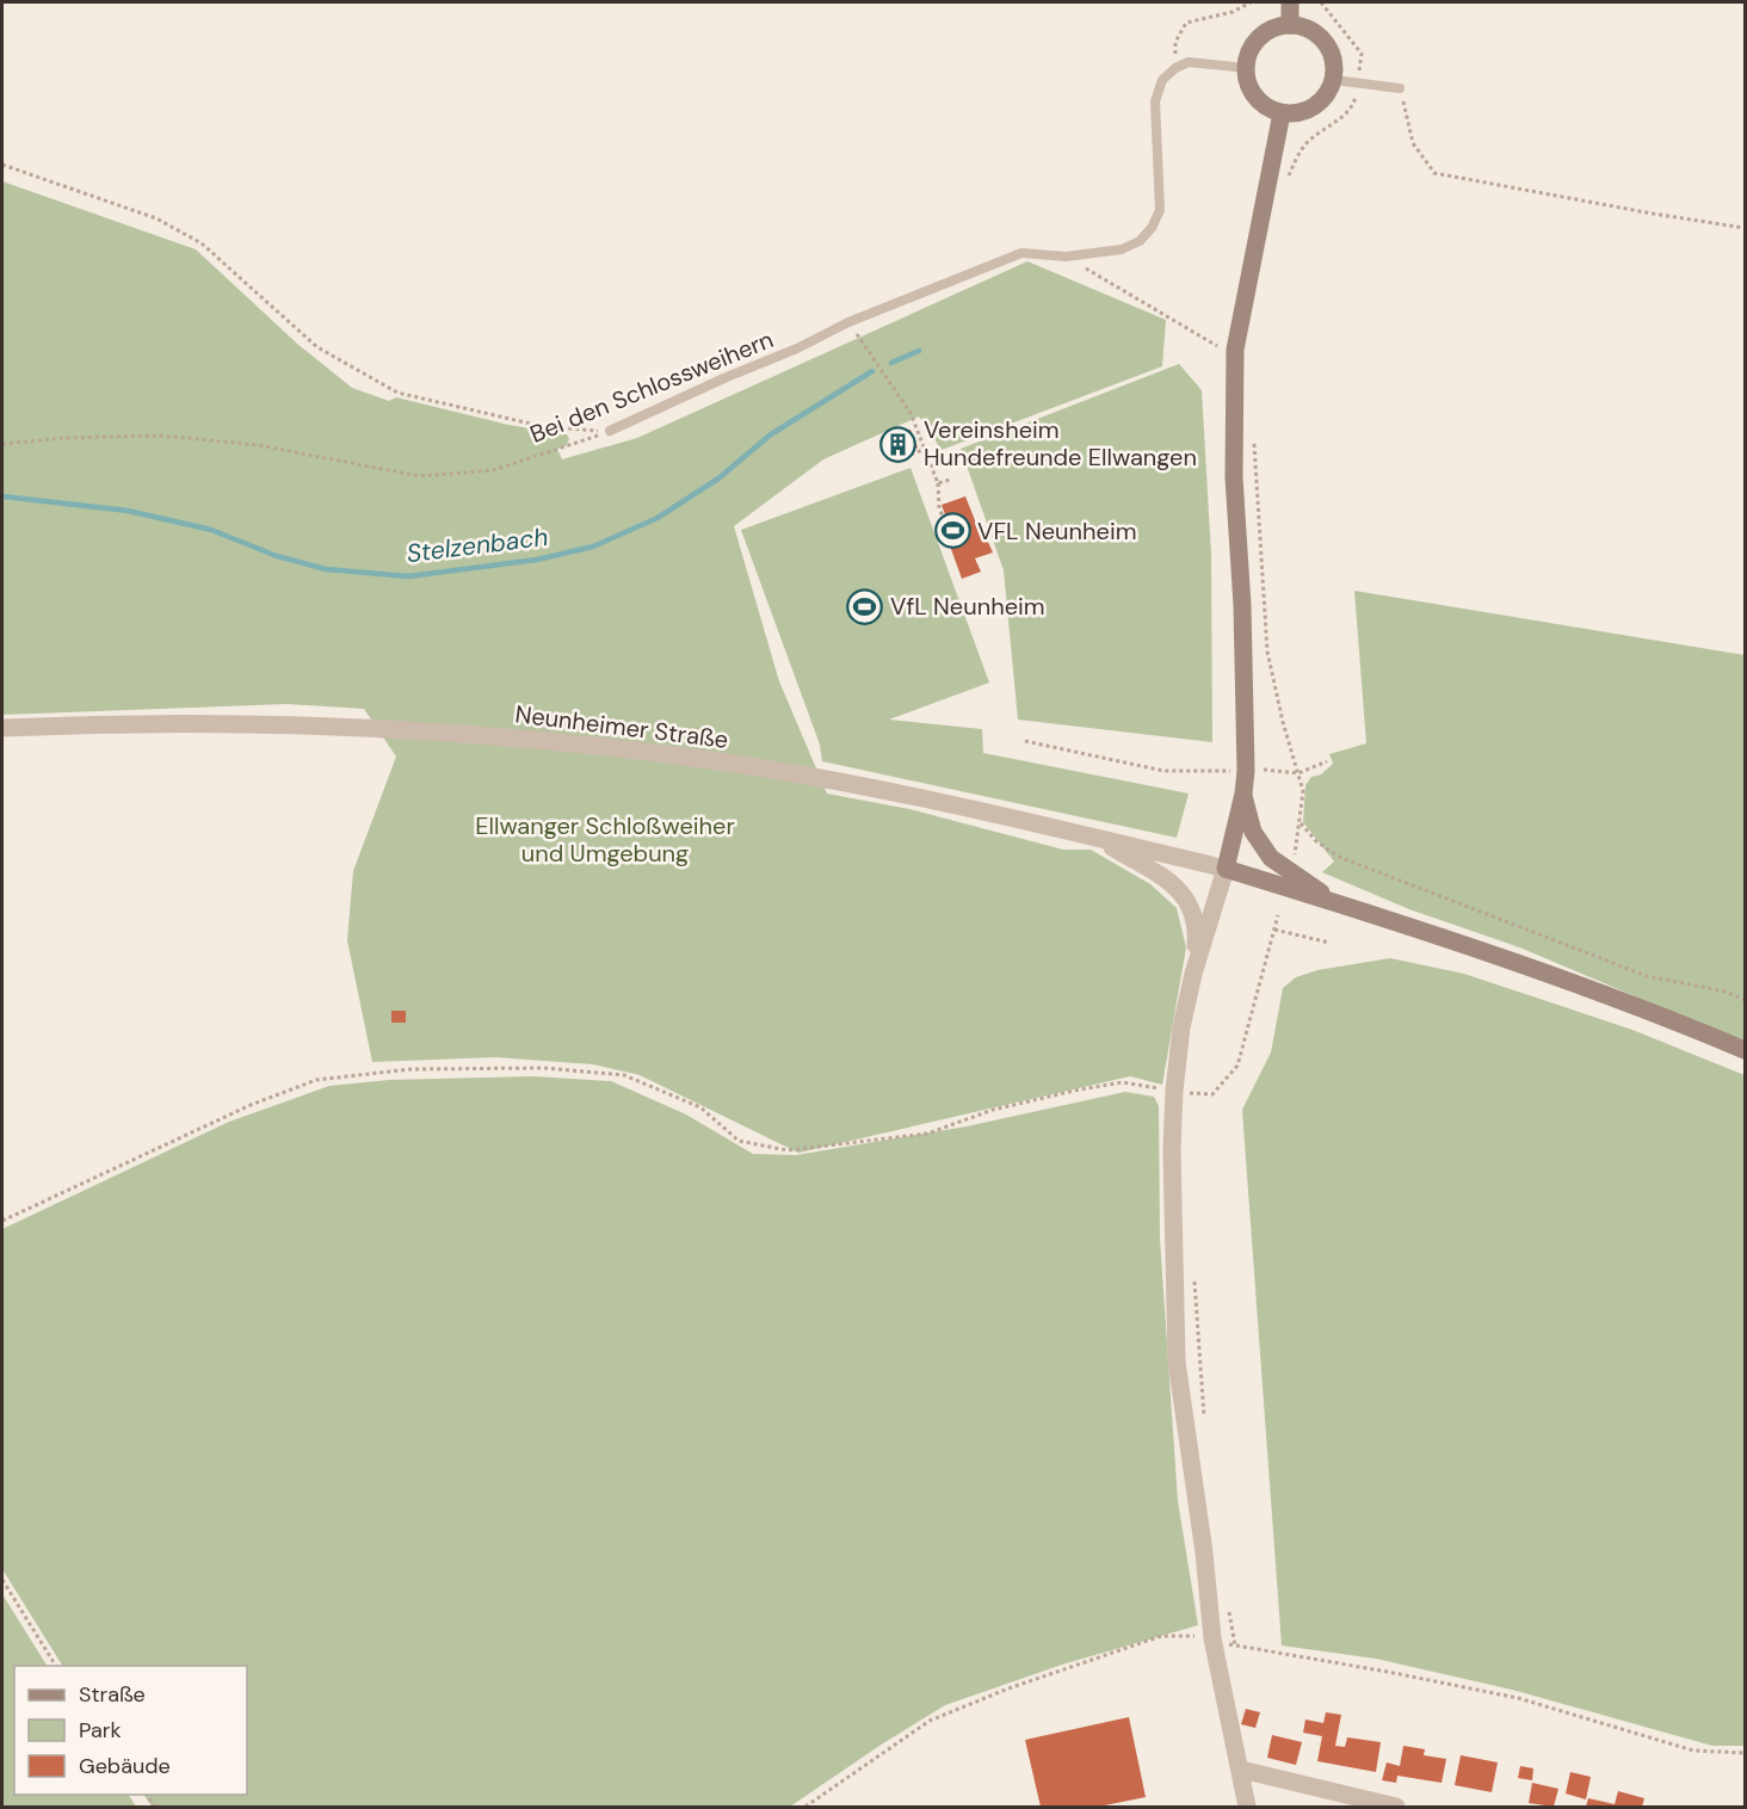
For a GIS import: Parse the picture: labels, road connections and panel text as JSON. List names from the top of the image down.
{
  "streets": {
    "street": ["Neunheimer Straße"],
    "lane": ["Bei den Schlossweihern"]
  },
  "water": ["Stelzenbach"],
  "parks": ["Ellwanger Schloßweiher und Umgebung"],
  "places": {
    "building": ["Vereinsheim Hundefreunde Ellwangen"],
    "sports": ["VFL Neunheim", "VfL Neunheim"]
  },
  "legend": ["Straße", "Park", "Gebäude"]
}
